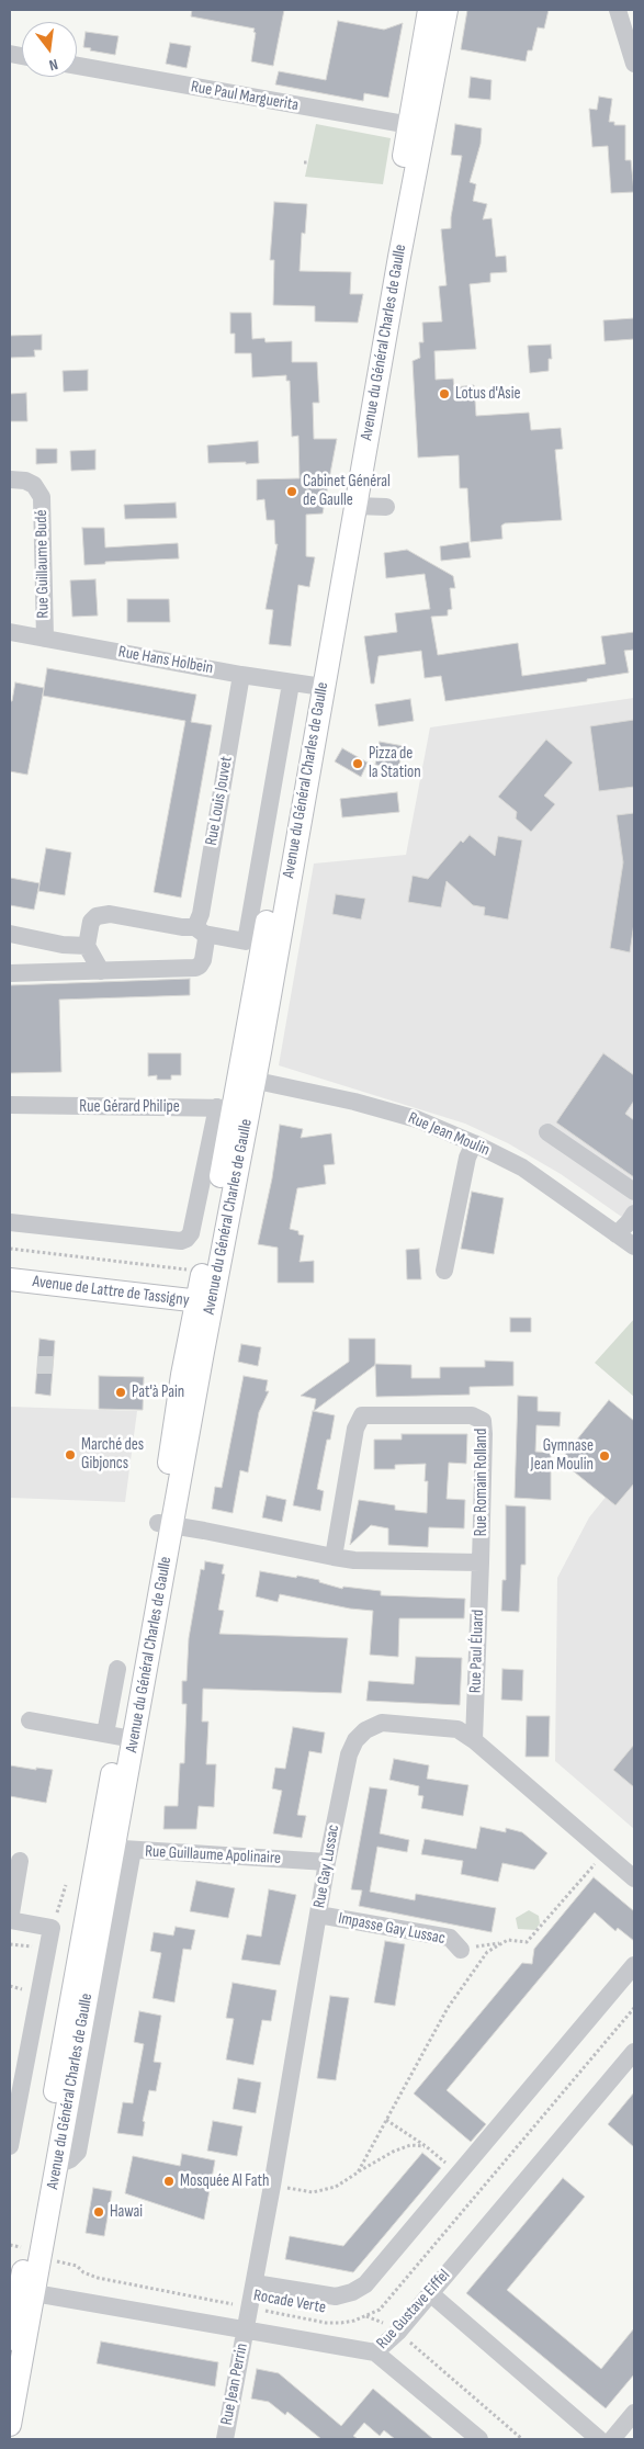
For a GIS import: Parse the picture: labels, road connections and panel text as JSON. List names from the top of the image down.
{
  "streets": {
    "main road": ["Avenue du Général Charles de Gaulle", "Avenue de Lattre de Tassigny"],
    "street": [
      "Rue Paul Marguerita",
      "Rue Guillaume Budé",
      "Rue Hans Holbein",
      "Rue Louis Jouvet",
      "Rue Gérard Philipe",
      "Rue Jean Moulin",
      "Rue Romain Rolland",
      "Rue Paul Éluard",
      "Rue Guillaume Apolinaire",
      "Rue Gay Lussac",
      "Impasse Gay Lussac",
      "Rue Gustave Eiffel",
      "Rue Jean Perrin"
    ],
    "path": ["Rocade Verte"]
  },
  "crossings": [
    ["Rue Paul Marguerita", "Avenue du Général Charles de Gaulle"],
    ["Avenue du Général Charles de Gaulle", "Rue Hans Holbein"],
    ["Avenue du Général Charles de Gaulle", "Rue Gérard Philipe"],
    ["Avenue du Général Charles de Gaulle", "Rue Jean Moulin"],
    ["Avenue du Général Charles de Gaulle", "Avenue de Lattre de Tassigny"],
    ["Avenue du Général Charles de Gaulle", "Rue Guillaume Apolinaire"],
    ["Avenue du Général Charles de Gaulle", "Rue Gustave Eiffel"],
    ["Rue Guillaume Budé", "Rue Hans Holbein"],
    ["Rue Hans Holbein", "Rue Louis Jouvet"],
    ["Rue Romain Rolland", "Rue Paul Éluard"],
    ["Rue Paul Éluard", "Rue Gay Lussac"],
    ["Rue Guillaume Apolinaire", "Rue Gay Lussac"],
    ["Rue Gay Lussac", "Impasse Gay Lussac"],
    ["Rue Gay Lussac", "Rocade Verte"],
    ["Rue Gay Lussac", "Rue Gustave Eiffel"],
    ["Rue Gay Lussac", "Rue Jean Perrin"],
    ["Rue Gustave Eiffel", "Rue Jean Perrin"]
  ],
  "places": [
    "Lotus d'Asie",
    "Cabinet Général de Gaulle",
    "Pizza de la Station",
    "Pat'à Pain",
    "Marché des Gibjoncs",
    "Gymnase Jean Moulin",
    "Mosquée Al Fath",
    "Hawai"
  ],
  "north": "bottom"
}
